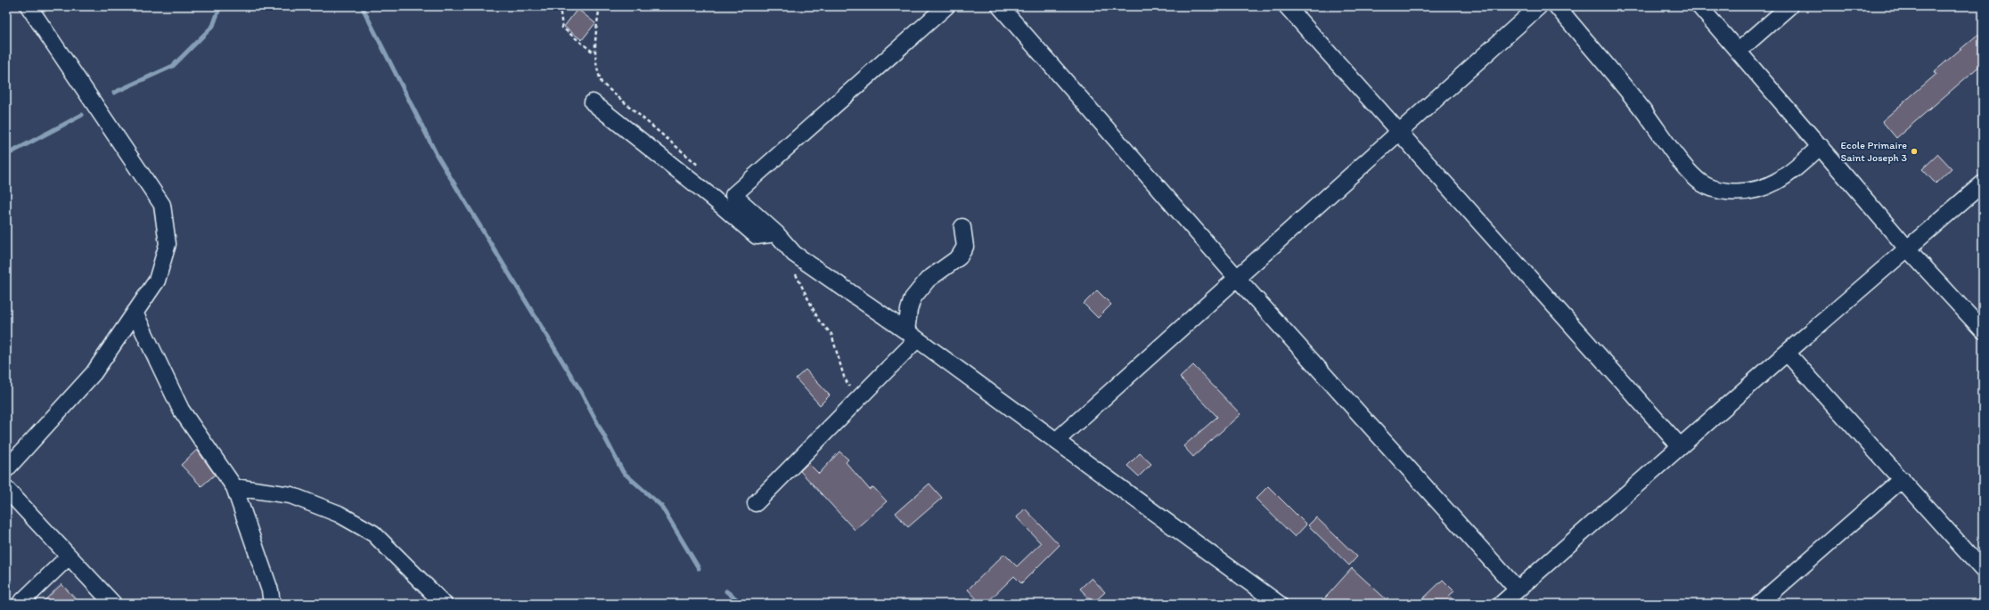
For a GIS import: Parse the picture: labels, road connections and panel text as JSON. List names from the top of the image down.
{
  "places": ["Ecole Primaire Saint Joseph 3"]
}
